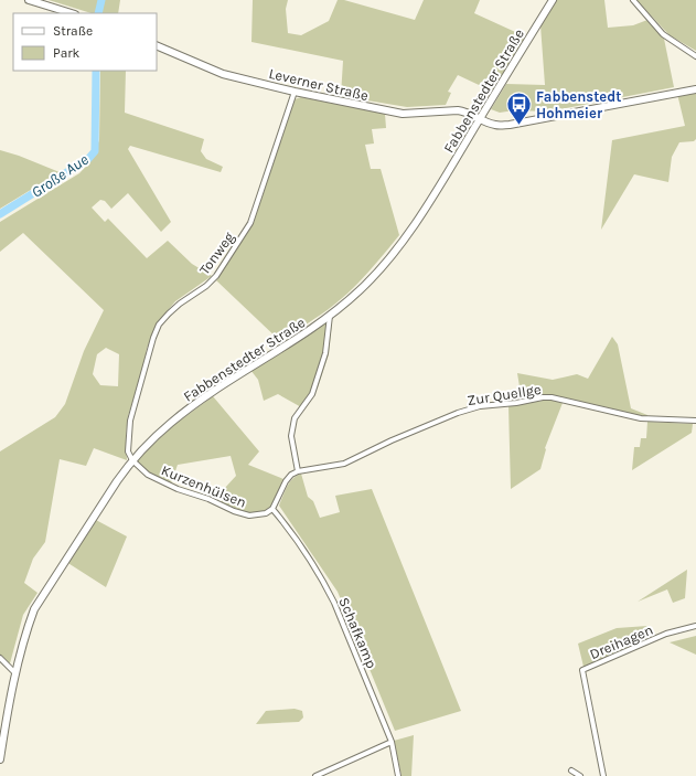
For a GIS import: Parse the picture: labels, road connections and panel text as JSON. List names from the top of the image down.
{
  "streets": {
    "street": [
      "Leverner Straße",
      "Fabbenstedter Straße",
      "Tonweg",
      "Zur Quellge",
      "Kurzenhülsen",
      "Schafkamp",
      "Dreihagen"
    ]
  },
  "crossings": [
    ["Leverner Straße", "Fabbenstedter Straße"],
    ["Leverner Straße", "Tonweg"],
    ["Fabbenstedter Straße", "Tonweg"],
    ["Fabbenstedter Straße", "Kurzenhülsen"],
    ["Tonweg", "Kurzenhülsen"],
    ["Kurzenhülsen", "Schafkamp"]
  ],
  "water": ["Große Aue"],
  "places": {
    "bus stop": ["Fabbenstedt Hohmeier"]
  },
  "legend": ["Straße", "Park"]
}
